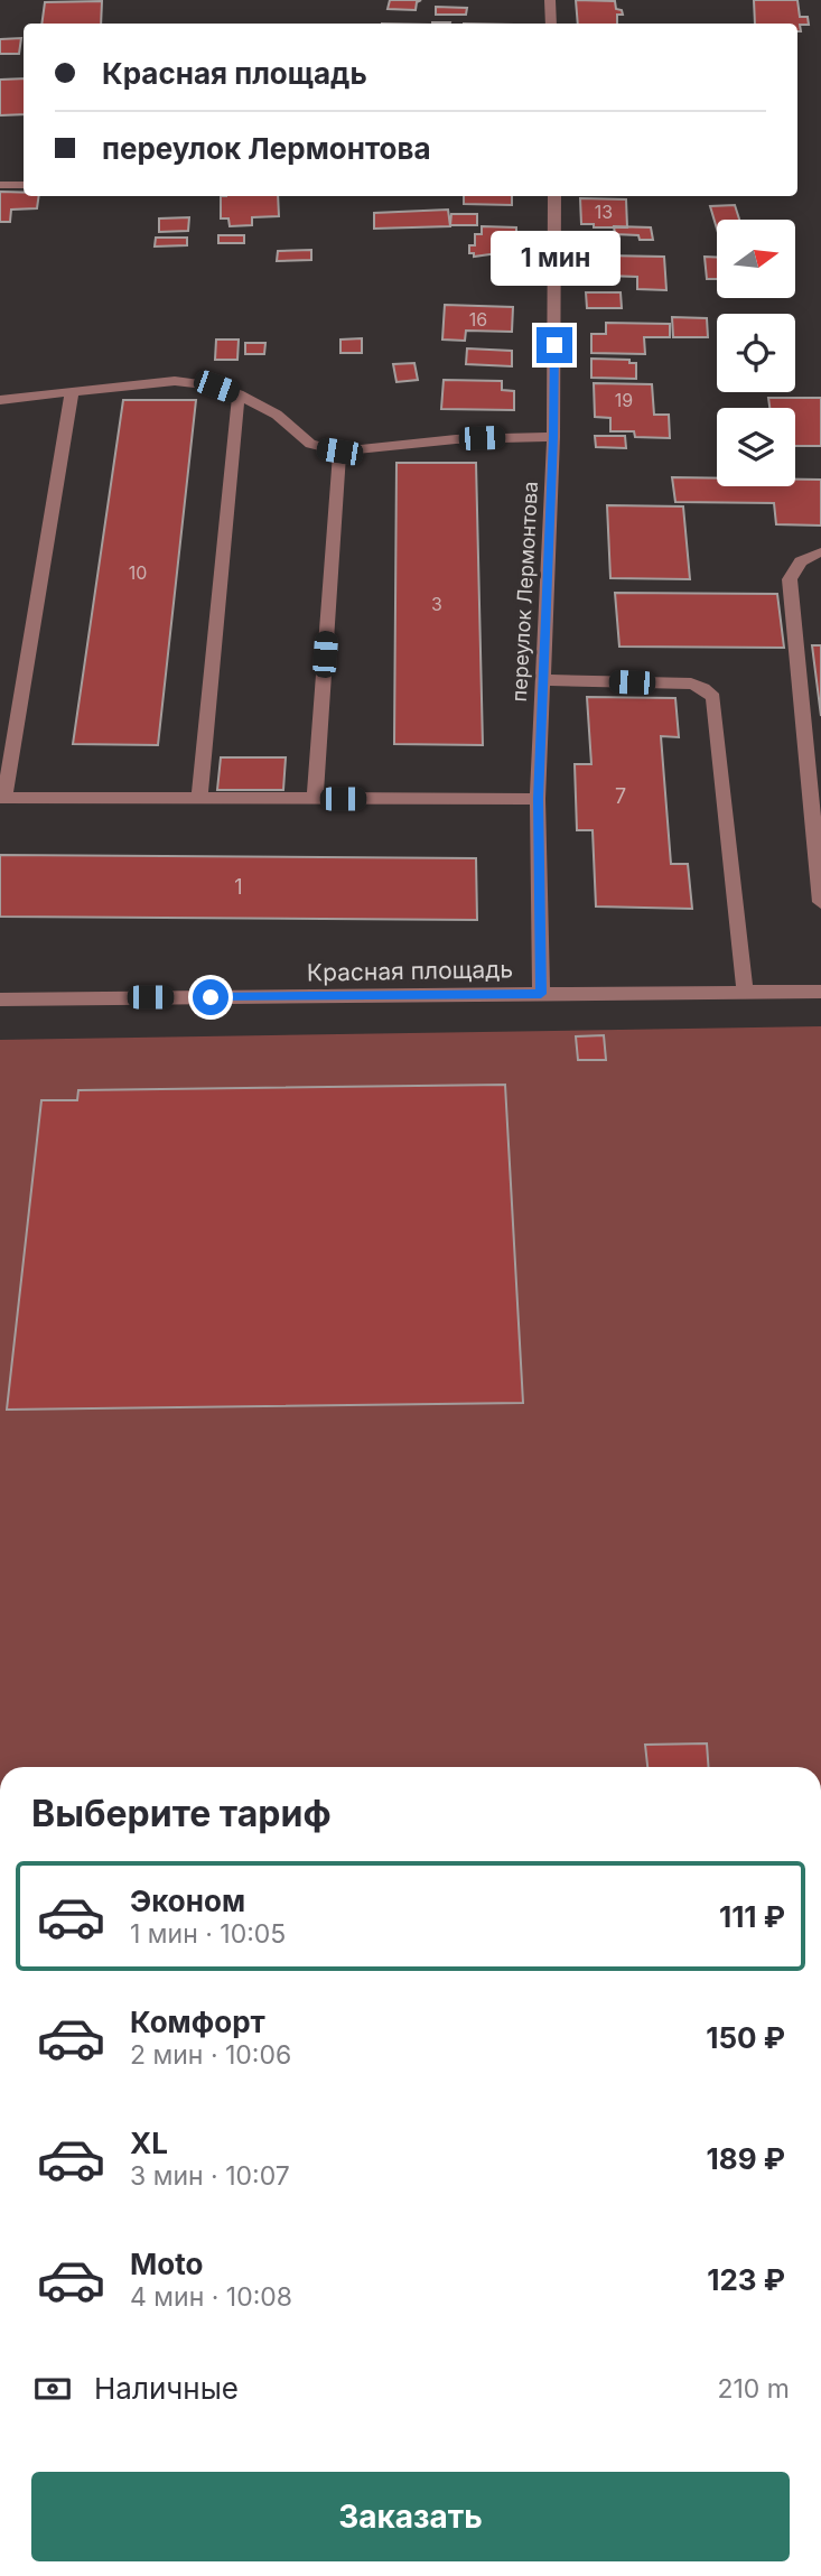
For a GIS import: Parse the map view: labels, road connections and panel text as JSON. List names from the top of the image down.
{
  "streets": {
    "street": ["переулок Лермонтова", "Красная площадь"]
  },
  "crossings": [
    ["переулок Лермонтова", "Красная площадь"]
  ],
  "house_numbers": [
    "13",
    "16",
    "19",
    "10",
    "3",
    "7",
    "1"
  ],
  "north": "right",
  "page": {
    "banner": ["Красная площадь", "переулок Лермонтова"],
    "bubble": "1 мин",
    "heading": "Выберите тариф",
    "list": [
      {
        "name": "Эконом",
        "note": "1 мин · 10:05",
        "value": "111 ₽"
      },
      {
        "name": "Комфорт",
        "note": "2 мин · 10:06",
        "value": "150 ₽"
      },
      {
        "name": "XL",
        "note": "3 мин · 10:07",
        "value": "189 ₽"
      },
      {
        "name": "Moto",
        "note": "4 мин · 10:08",
        "value": "123 ₽"
      }
    ],
    "pay": ["Наличные", "210 m"],
    "buttons": "Заказать"
  }
}
